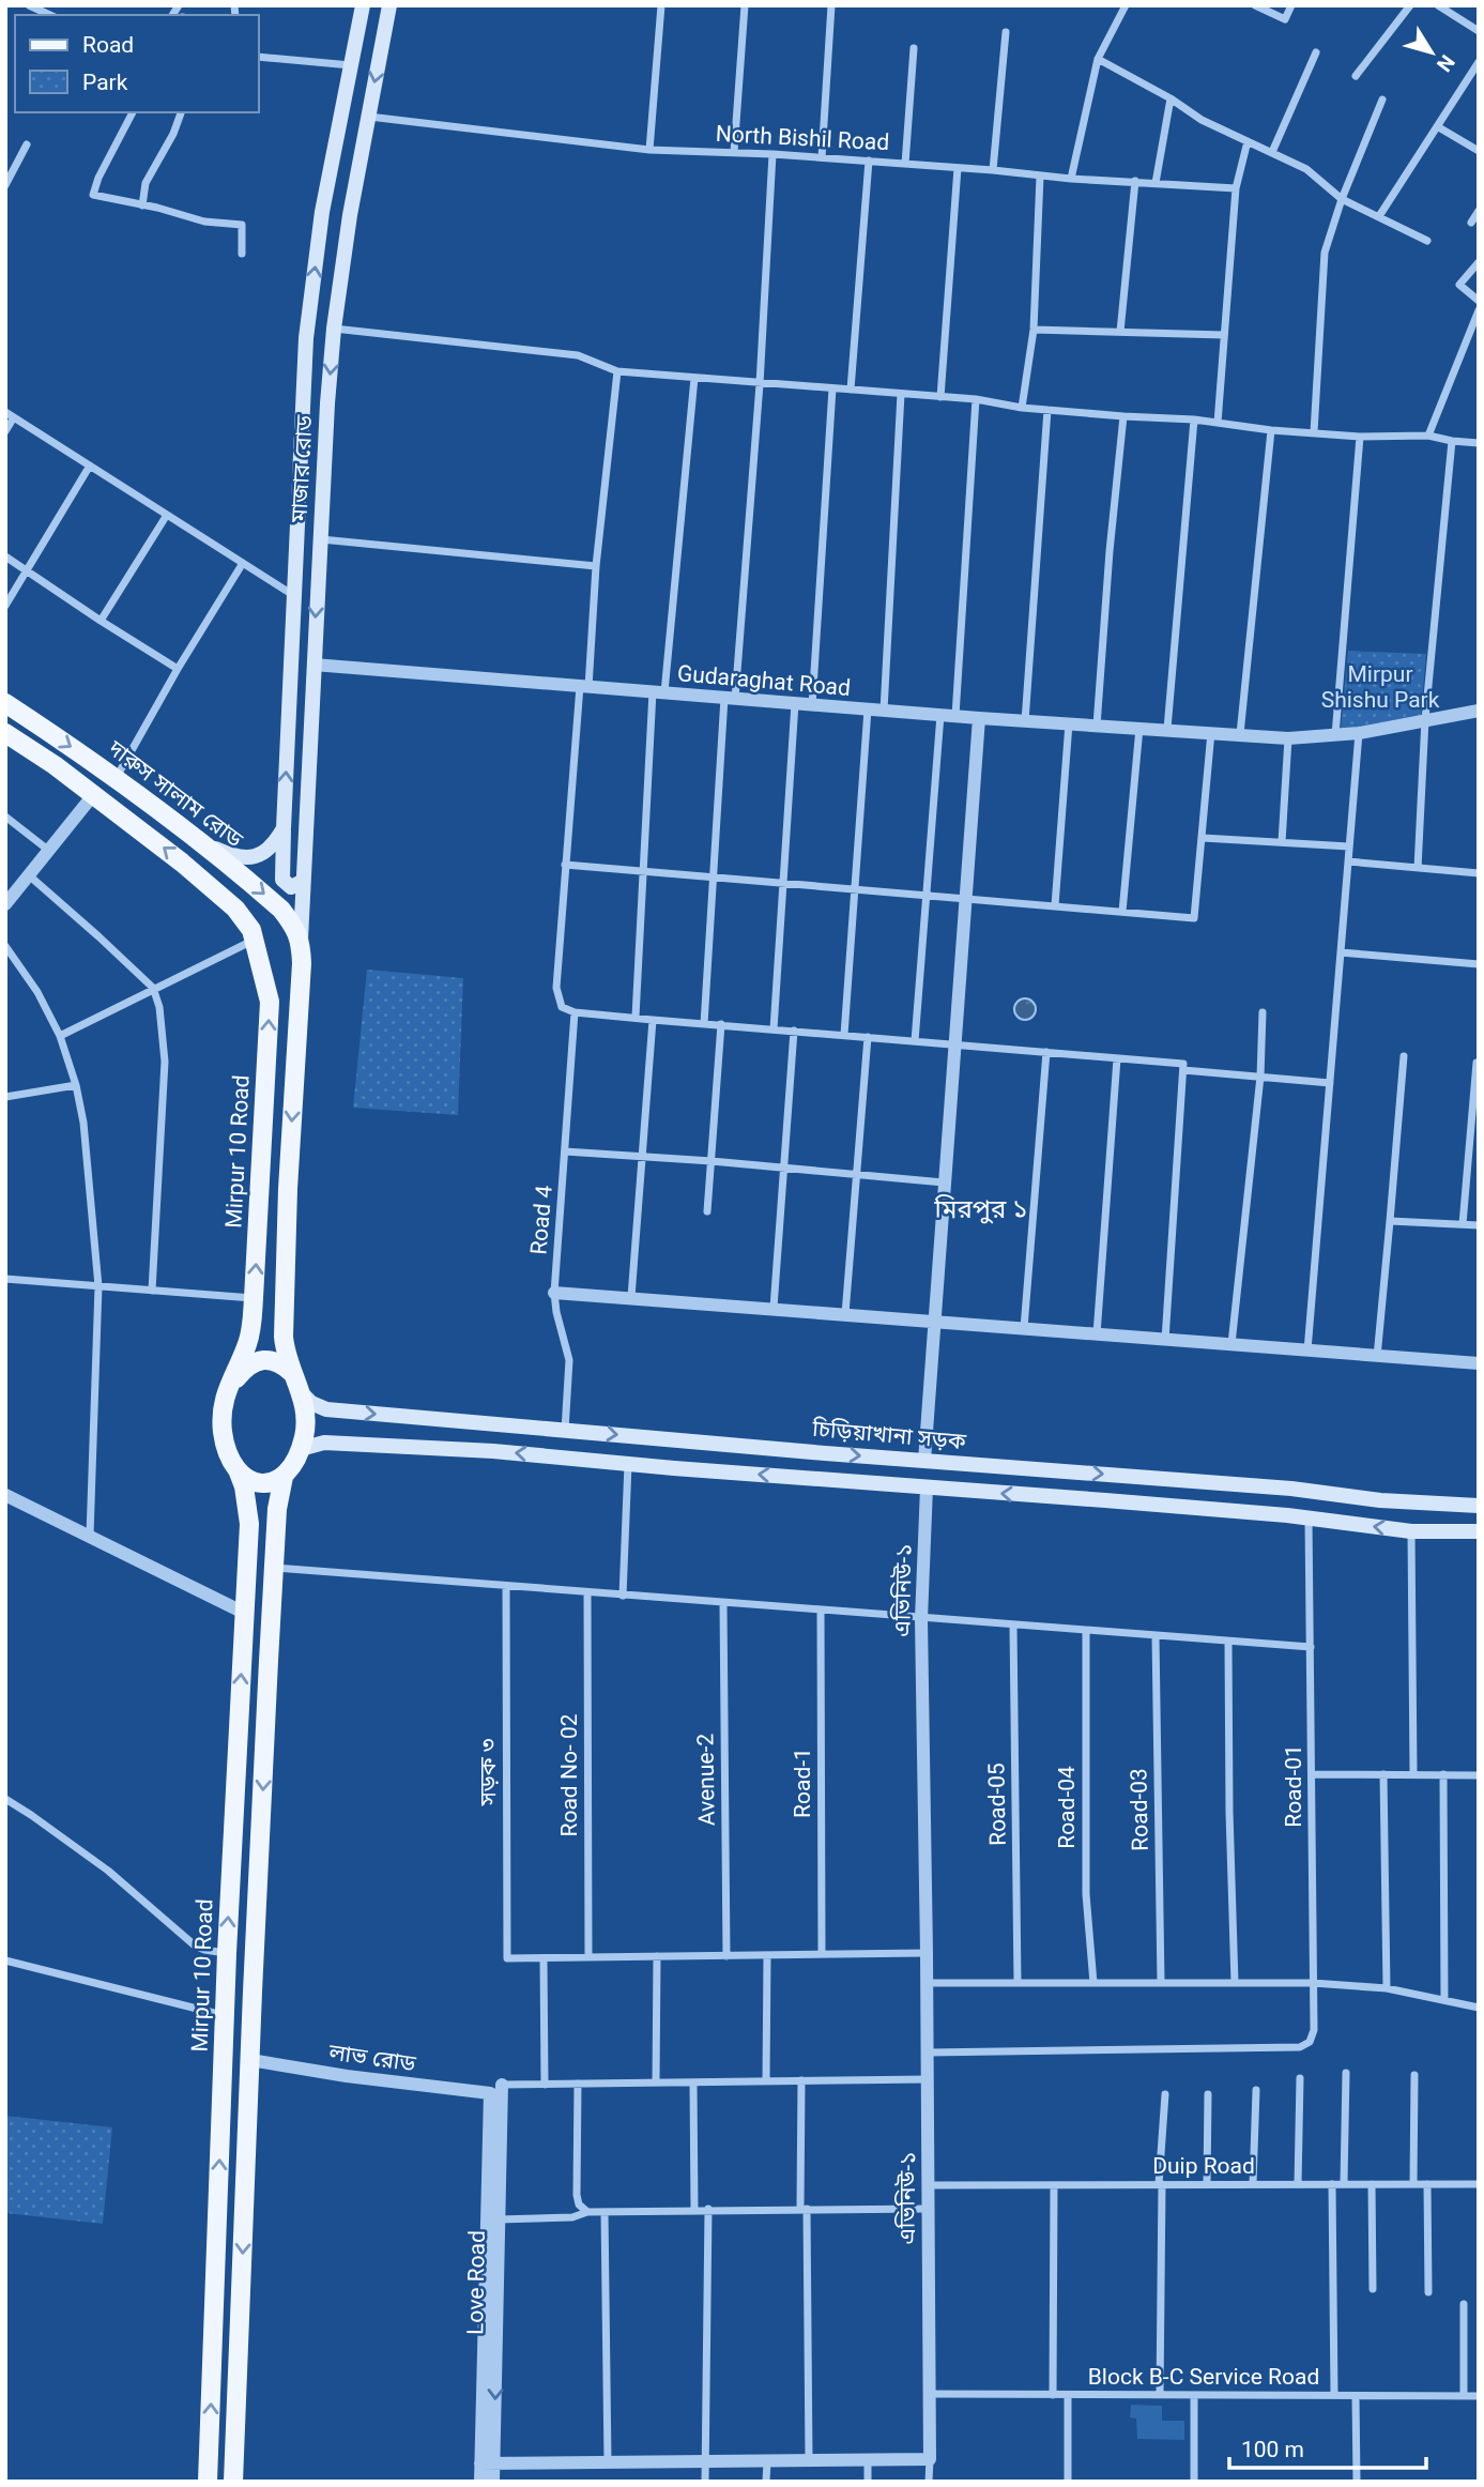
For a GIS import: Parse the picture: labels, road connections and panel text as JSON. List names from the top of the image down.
{
  "streets": {
    "main road": [
      "মাজার রোড",
      "দারুস সালাম রোড",
      "Mirpur 10 Road",
      "চিড়িয়াখানা সড়ক"
    ],
    "street": [
      "North Bishil Road",
      "Gudaraghat Road",
      "Road 4",
      "এভিনিউ-১",
      "সড়ক ৩",
      "Road No- 02",
      "Avenue-2",
      "Road-1",
      "Road-01",
      "Road-05",
      "Road-04",
      "Road-03",
      "লাভ রোড",
      "Duip Road",
      "Love Road",
      "Block B-C Service Road"
    ]
  },
  "crossings": [
    ["North Bishil Road", "মাজার রোড"],
    ["মাজার রোড", "Gudaraghat Road"],
    ["মাজার রোড", "দারুস সালাম রোড"],
    ["Mirpur 10 Road", "চিড়িয়াখানা সড়ক"],
    ["Road 4", "চিড়িয়াখানা সড়ক"],
    ["এভিনিউ-১", "Road-01"],
    ["এভিনিউ-১", "Duip Road"],
    ["এভিনিউ-১", "Block B-C Service Road"],
    ["লাভ রোড", "Love Road"]
  ],
  "districts": ["মিরপুর ১"],
  "parks": ["Mirpur Shishu Park"],
  "legend": ["Road", "Park"],
  "scale_bar": "100 m",
  "north": "bottom right"
}
